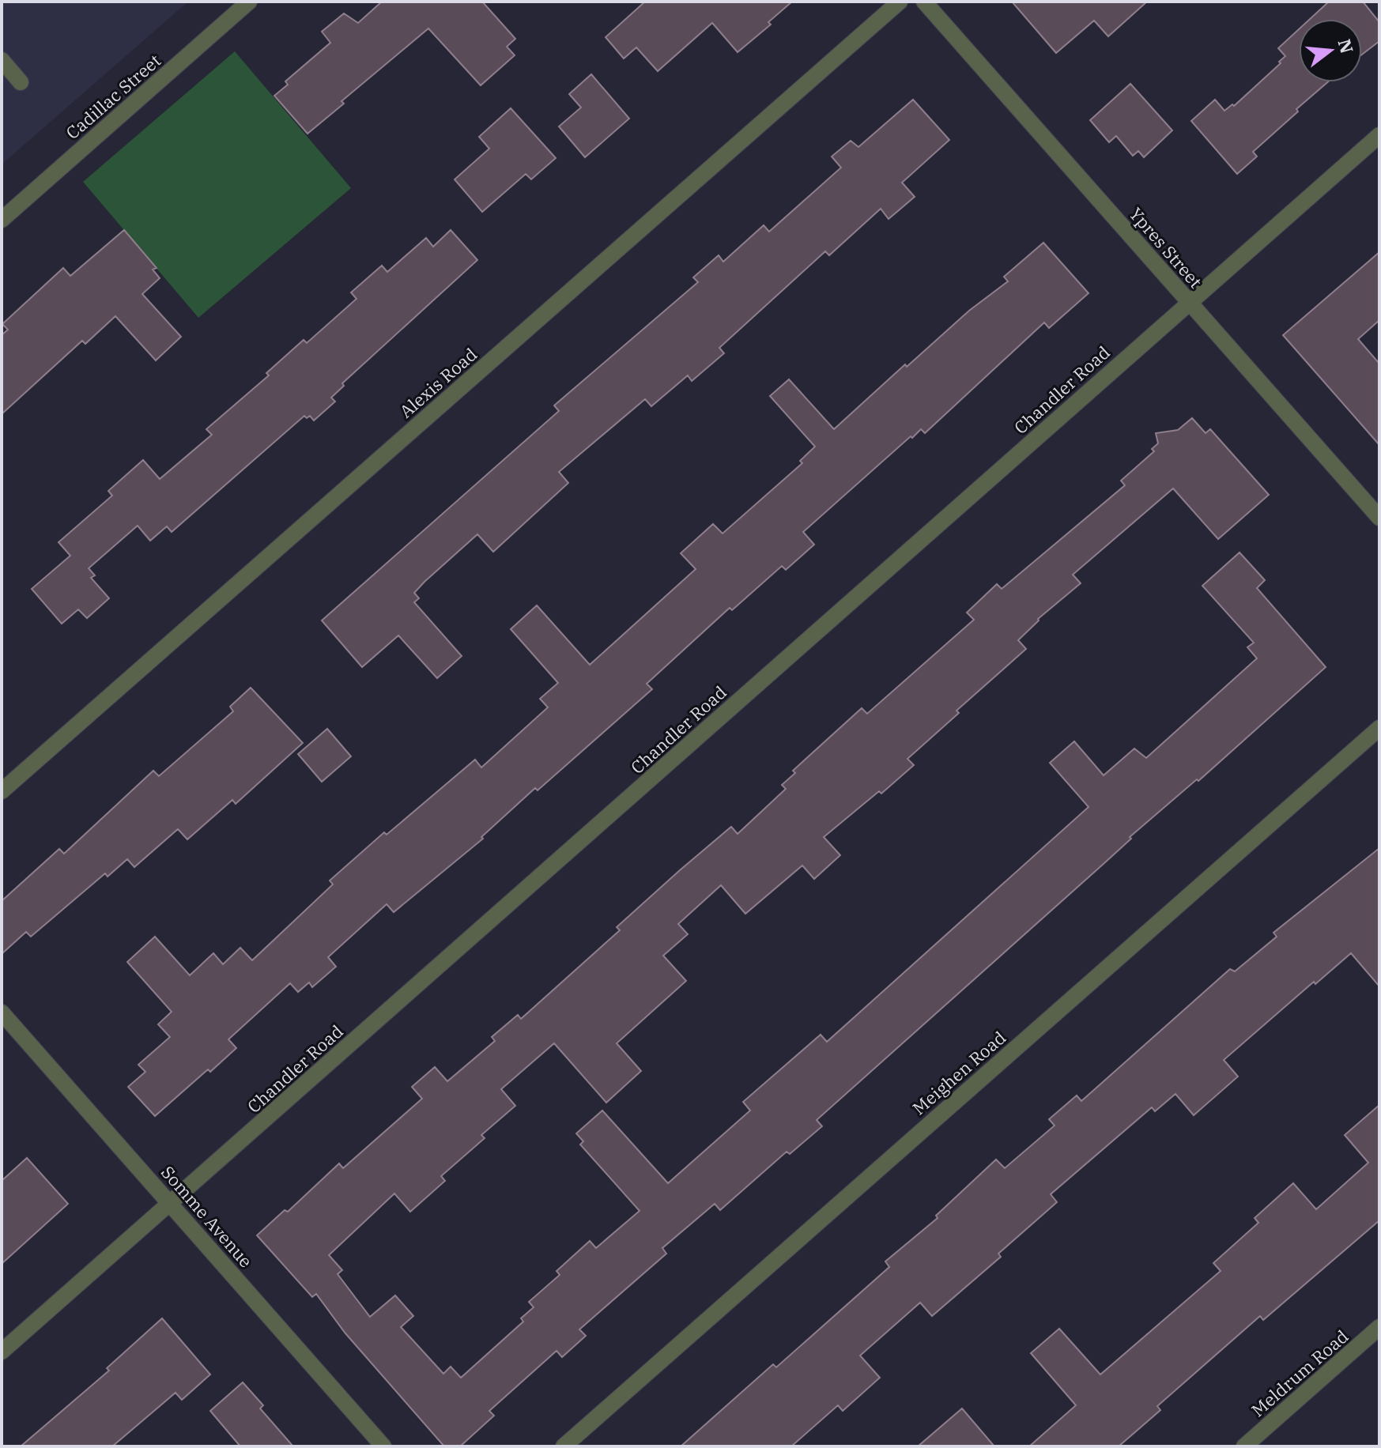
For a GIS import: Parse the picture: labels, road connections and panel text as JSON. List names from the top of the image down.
{
  "streets": {
    "street": [
      "Cadillac Street",
      "Ypres Street",
      "Alexis Road",
      "Chandler Road",
      "Meighen Road",
      "Somme Avenue",
      "Meldrum Road"
    ]
  },
  "crossings": [
    ["Ypres Street", "Chandler Road"],
    ["Chandler Road", "Somme Avenue"]
  ],
  "north": "right"
}
